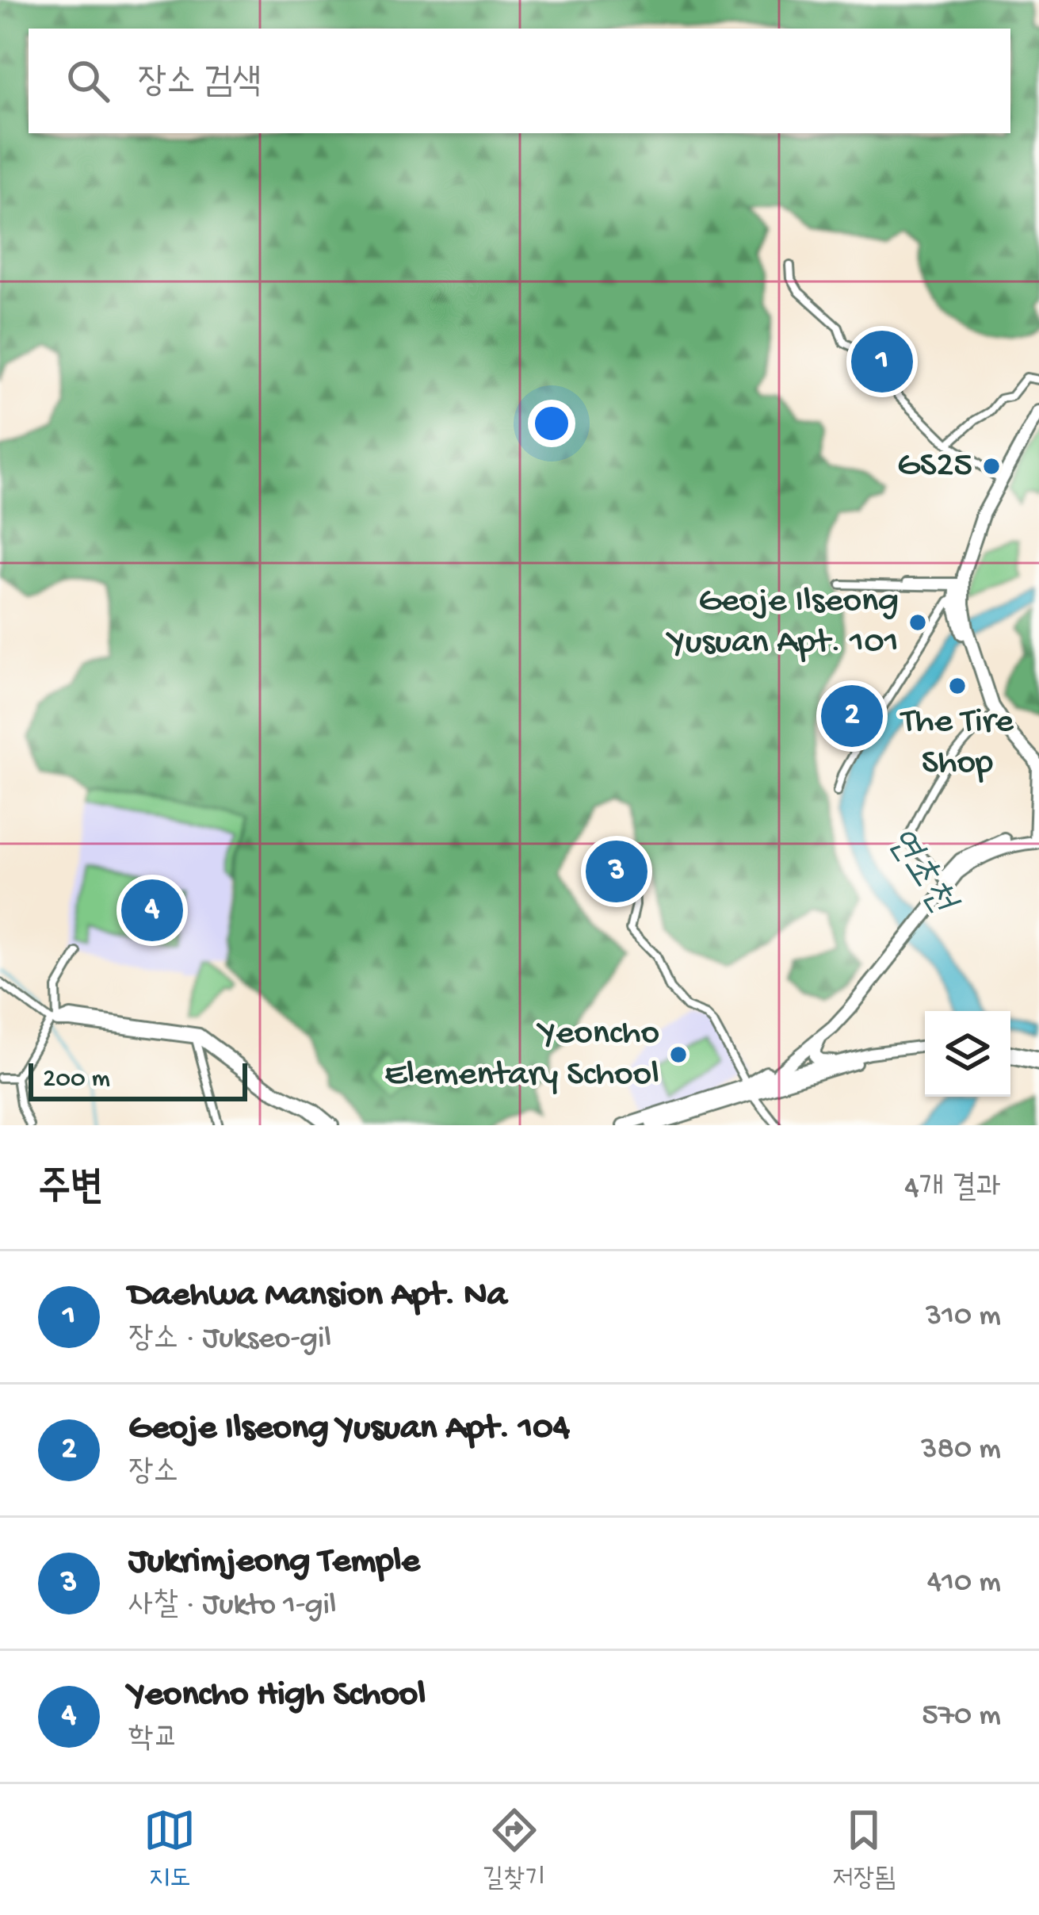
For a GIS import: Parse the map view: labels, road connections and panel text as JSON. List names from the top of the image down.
{
  "water": ["연초천"],
  "places": [
    "GS25",
    "Geoje Ilseong Yusuan Apt. 101",
    "The Tire Shop",
    "Yeoncho Elementary School"
  ],
  "scale_bar": "200 m",
  "page": {
    "search": "장소 검색",
    "pins": [
      "1",
      "2",
      "3",
      "4"
    ],
    "scale": "200 m",
    "heading": ["주변", "4개 결과"],
    "list": [
      {
        "mark": "1",
        "name": "Daehwa Mansion Apt. Na",
        "note": "장소 · Jukseo-gil",
        "value": "310 m"
      },
      {
        "mark": "2",
        "name": "Geoje Ilseong Yusuan Apt. 104",
        "note": "장소",
        "value": "380 m"
      },
      {
        "mark": "3",
        "name": "Jukrimjeong Temple",
        "note": "사찰 · Jukto 1-gil",
        "value": "410 m"
      },
      {
        "mark": "4",
        "name": "Yeoncho High School",
        "note": "학교",
        "value": "570 m"
      }
    ],
    "nav": ["지도", "길찾기", "저장됨"]
  }
}
